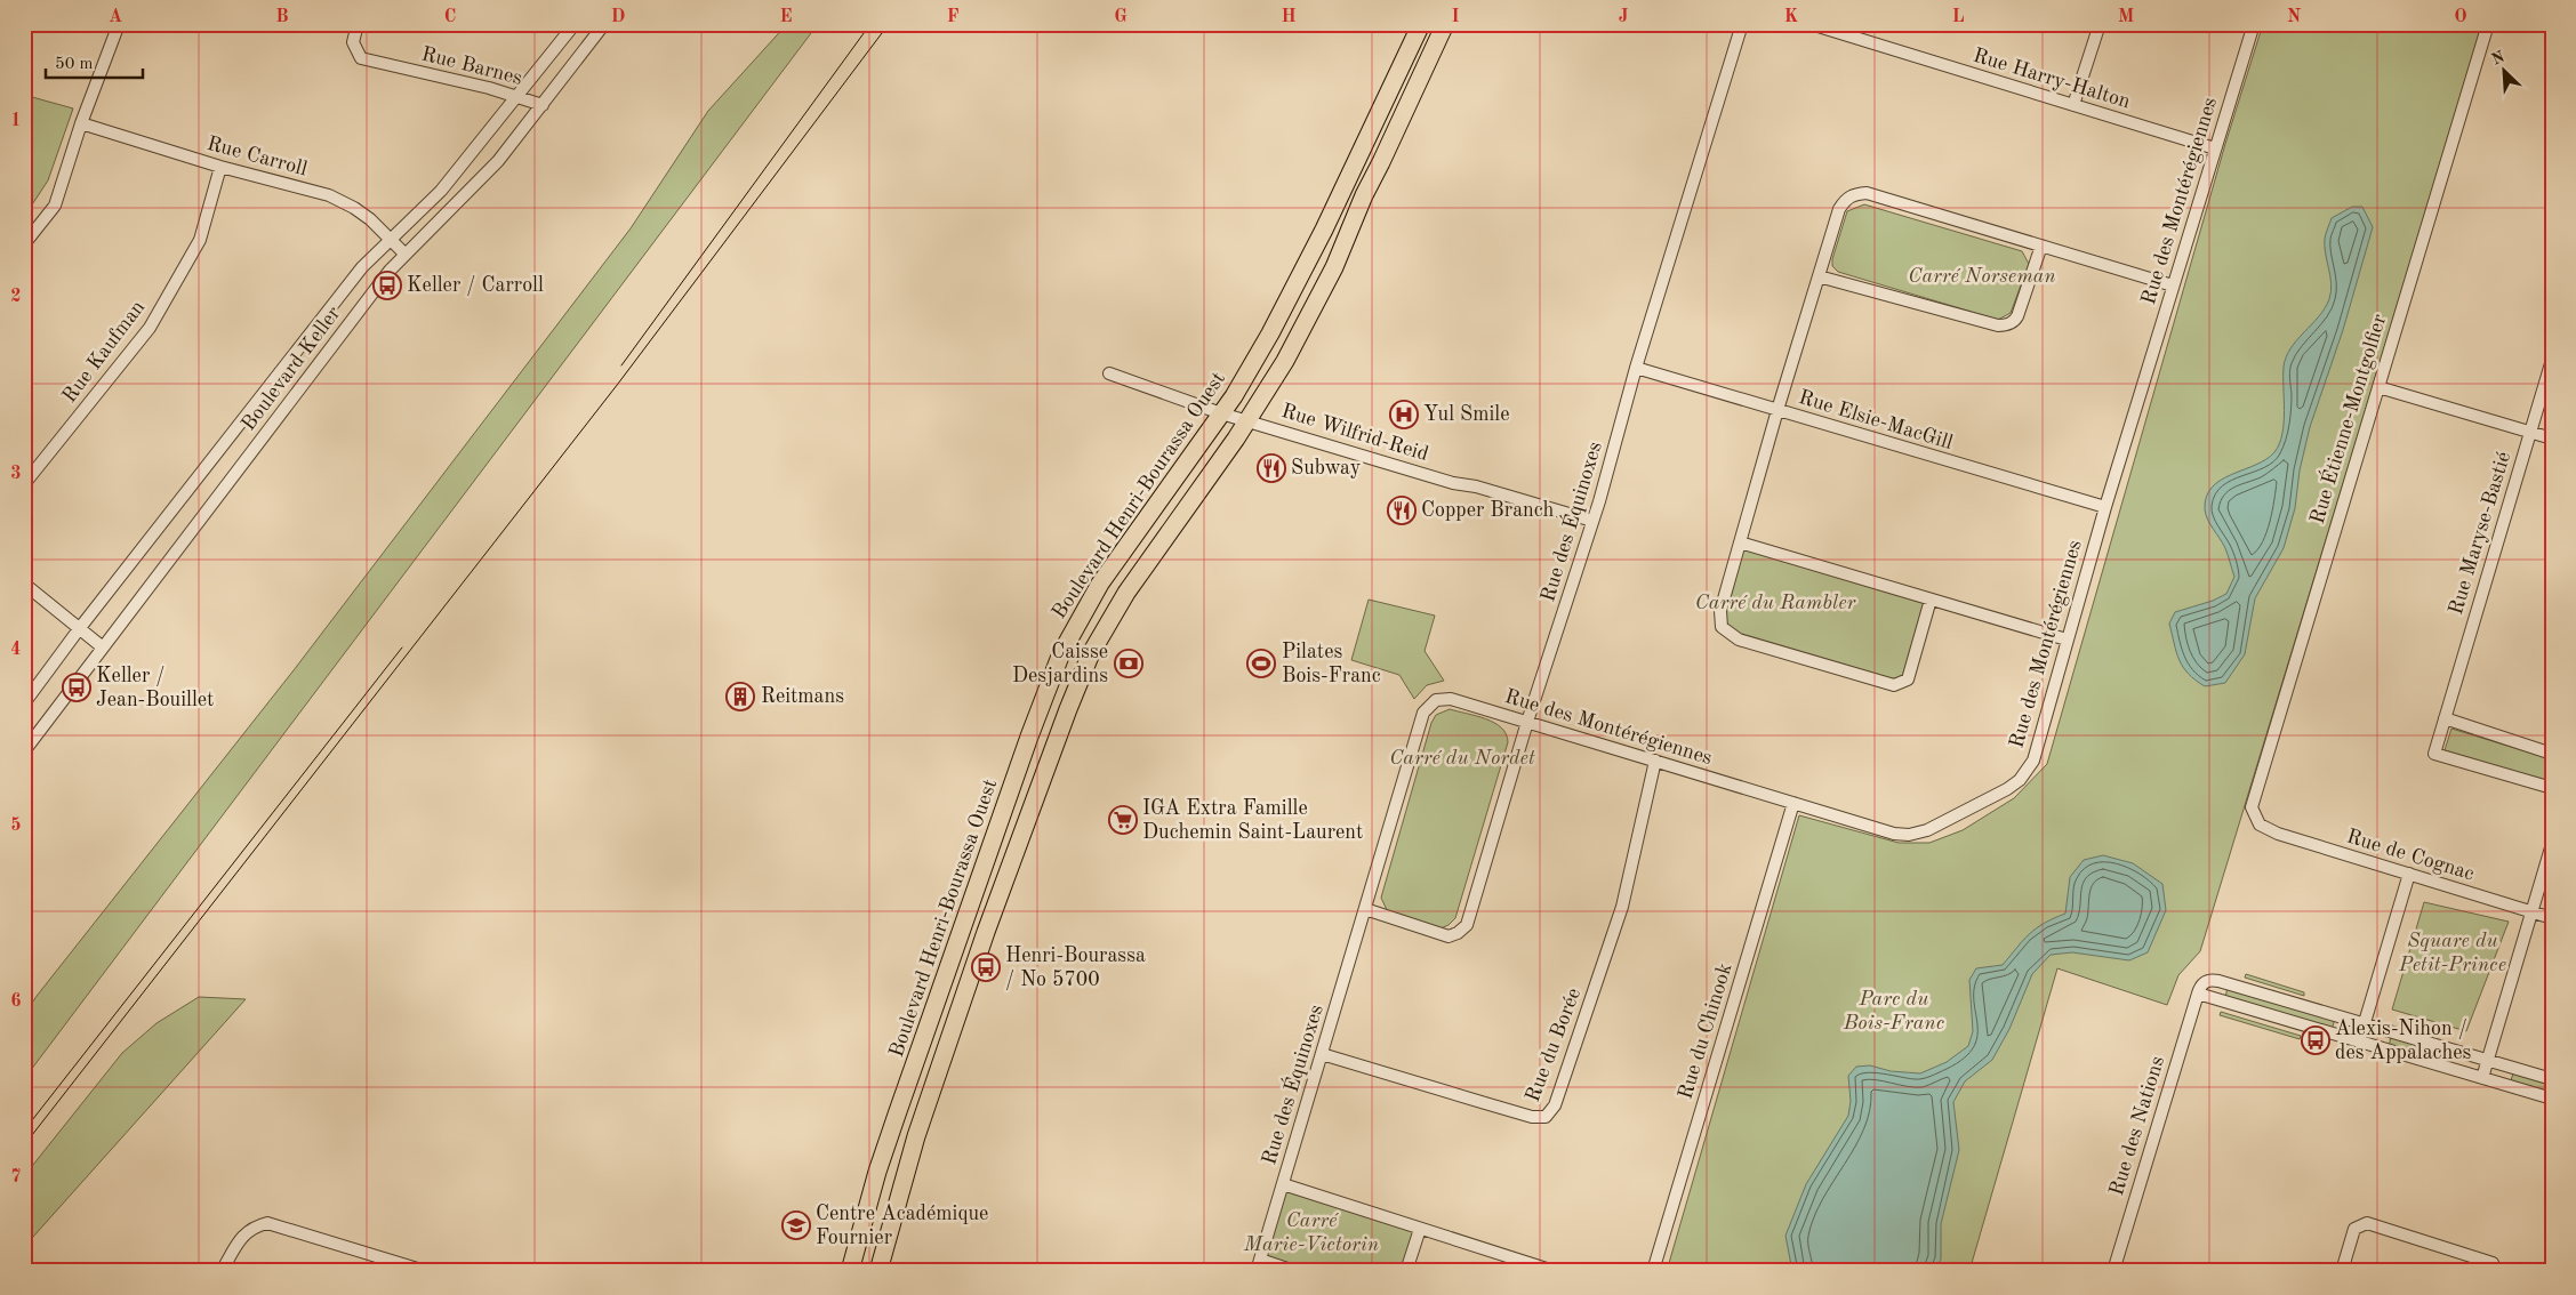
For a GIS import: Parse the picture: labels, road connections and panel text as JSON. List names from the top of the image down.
{
  "streets": {
    "main road": ["Boulevard Henri-Bourassa Ouest"],
    "street": [
      "Rue Barnes",
      "Rue Harry-Halton",
      "Rue Carroll",
      "Rue des Montérégiennes",
      "Rue Kaufman",
      "Boulevard Keller",
      "Rue Étienne-Montgolfier",
      "Rue Elsie-MacGill",
      "Rue Wilfrid-Reid",
      "Rue des Équinoxes",
      "Rue Maryse-Bastié",
      "Rue de Cognac",
      "Rue du Chinook",
      "Rue du Borée",
      "Rue des Nations"
    ]
  },
  "crossings": [
    ["Rue Barnes", "Boulevard Keller"],
    ["Rue Harry-Halton", "Rue des Montérégiennes"],
    ["Rue Carroll", "Rue Kaufman"],
    ["Rue Carroll", "Boulevard Keller"],
    ["Rue des Montérégiennes", "Rue Elsie-MacGill"],
    ["Rue des Montérégiennes", "Rue des Équinoxes"],
    ["Rue des Montérégiennes", "Rue du Chinook"],
    ["Rue des Montérégiennes", "Rue du Borée"],
    ["Rue Étienne-Montgolfier", "Rue de Cognac"],
    ["Rue Elsie-MacGill", "Rue des Équinoxes"],
    ["Rue Wilfrid-Reid", "Boulevard Henri-Bourassa Ouest"],
    ["Rue Wilfrid-Reid", "Rue des Équinoxes"],
    ["Rue des Équinoxes", "Rue du Borée"]
  ],
  "parks": [
    "Carré Norseman",
    "Carré du Rambler",
    "Carré du Nordet",
    "Square du Petit-Prince",
    "Parc du Bois-Franc",
    "Carré Marie-Victorin"
  ],
  "places": {
    "bus stop": [
      "Keller / Carroll",
      "Keller / Jean-Bouillet",
      "Henri-Bourassa / No 5700",
      "Alexis-Nihon / des Appalaches"
    ],
    "hospital": ["Yul Smile"],
    "restaurant": ["Subway", "Copper Branch"],
    "bank": ["Caisse Desjardins"],
    "sports": ["Pilates Bois-Franc"],
    "building": ["Reitmans"],
    "supermarket": ["IGA Extra Famille Duchemin Saint-Laurent"],
    "school or university": ["Centre Académique Fournier"]
  },
  "scale_bar": "50 m",
  "north": "top left",
  "grid": {
    "columns": [
      "A",
      "B",
      "C",
      "D",
      "E",
      "F",
      "G",
      "H",
      "I",
      "J",
      "K",
      "L",
      "M",
      "N",
      "O"
    ],
    "rows": [
      "1",
      "2",
      "3",
      "4",
      "5",
      "6",
      "7"
    ]
  }
}
